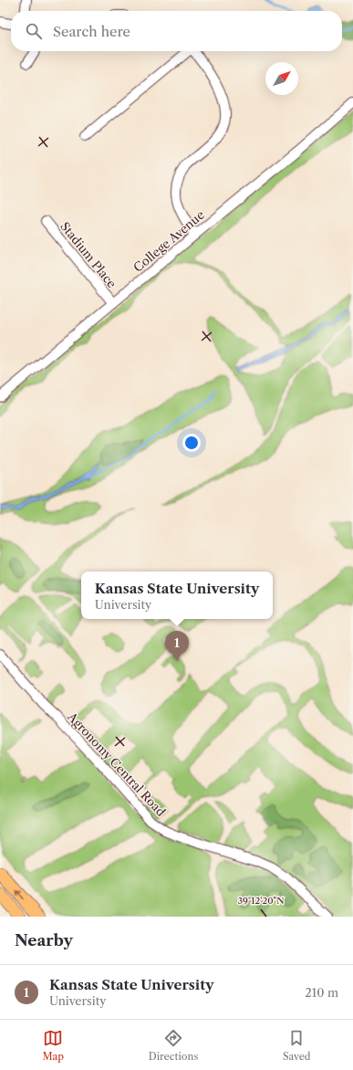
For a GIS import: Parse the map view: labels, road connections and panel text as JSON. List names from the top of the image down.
{
  "streets": {
    "street": ["College Avenue", "Stadium Place", "Agronomy Central Road"]
  },
  "crossings": [
    ["College Avenue", "Stadium Place"]
  ],
  "north": "top right",
  "page": {
    "search": "Search here",
    "popup": ["Kansas State University", "University"],
    "pins": "1",
    "heading": "Nearby",
    "list": [
      {
        "mark": "1",
        "name": "Kansas State University",
        "note": "University",
        "value": "210 m"
      }
    ],
    "nav": ["Map", "Directions", "Saved"]
  },
  "coordinates": ["39°12'20\"N"]
}
